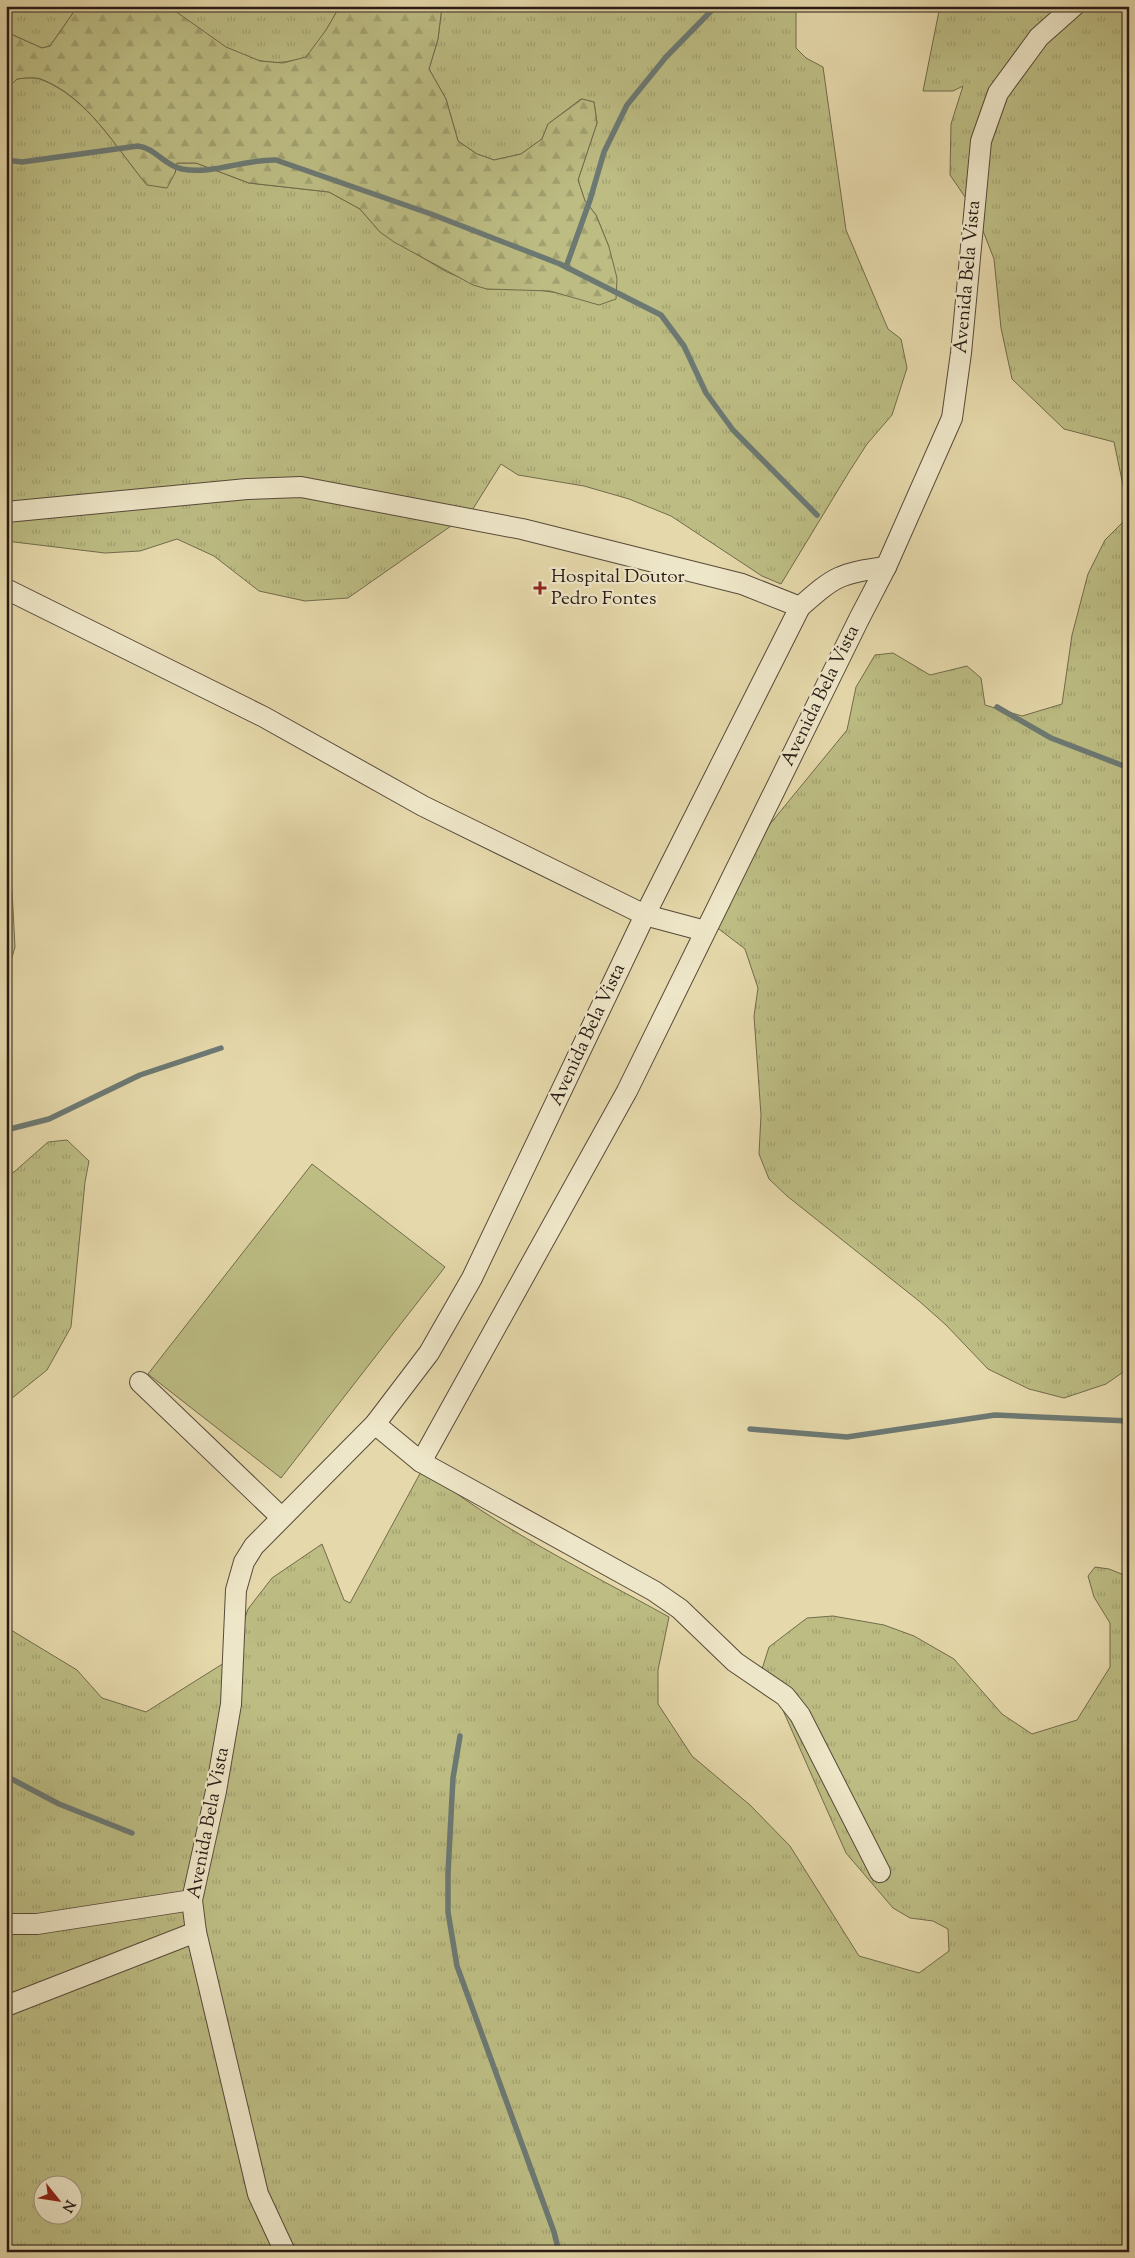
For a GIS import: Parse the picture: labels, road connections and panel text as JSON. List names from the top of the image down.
{
  "streets": {
    "street": ["Avenida Bela Vista"]
  },
  "places": {
    "health": ["Hospital Doutor Pedro Fontes"]
  },
  "north": "bottom right"
}
